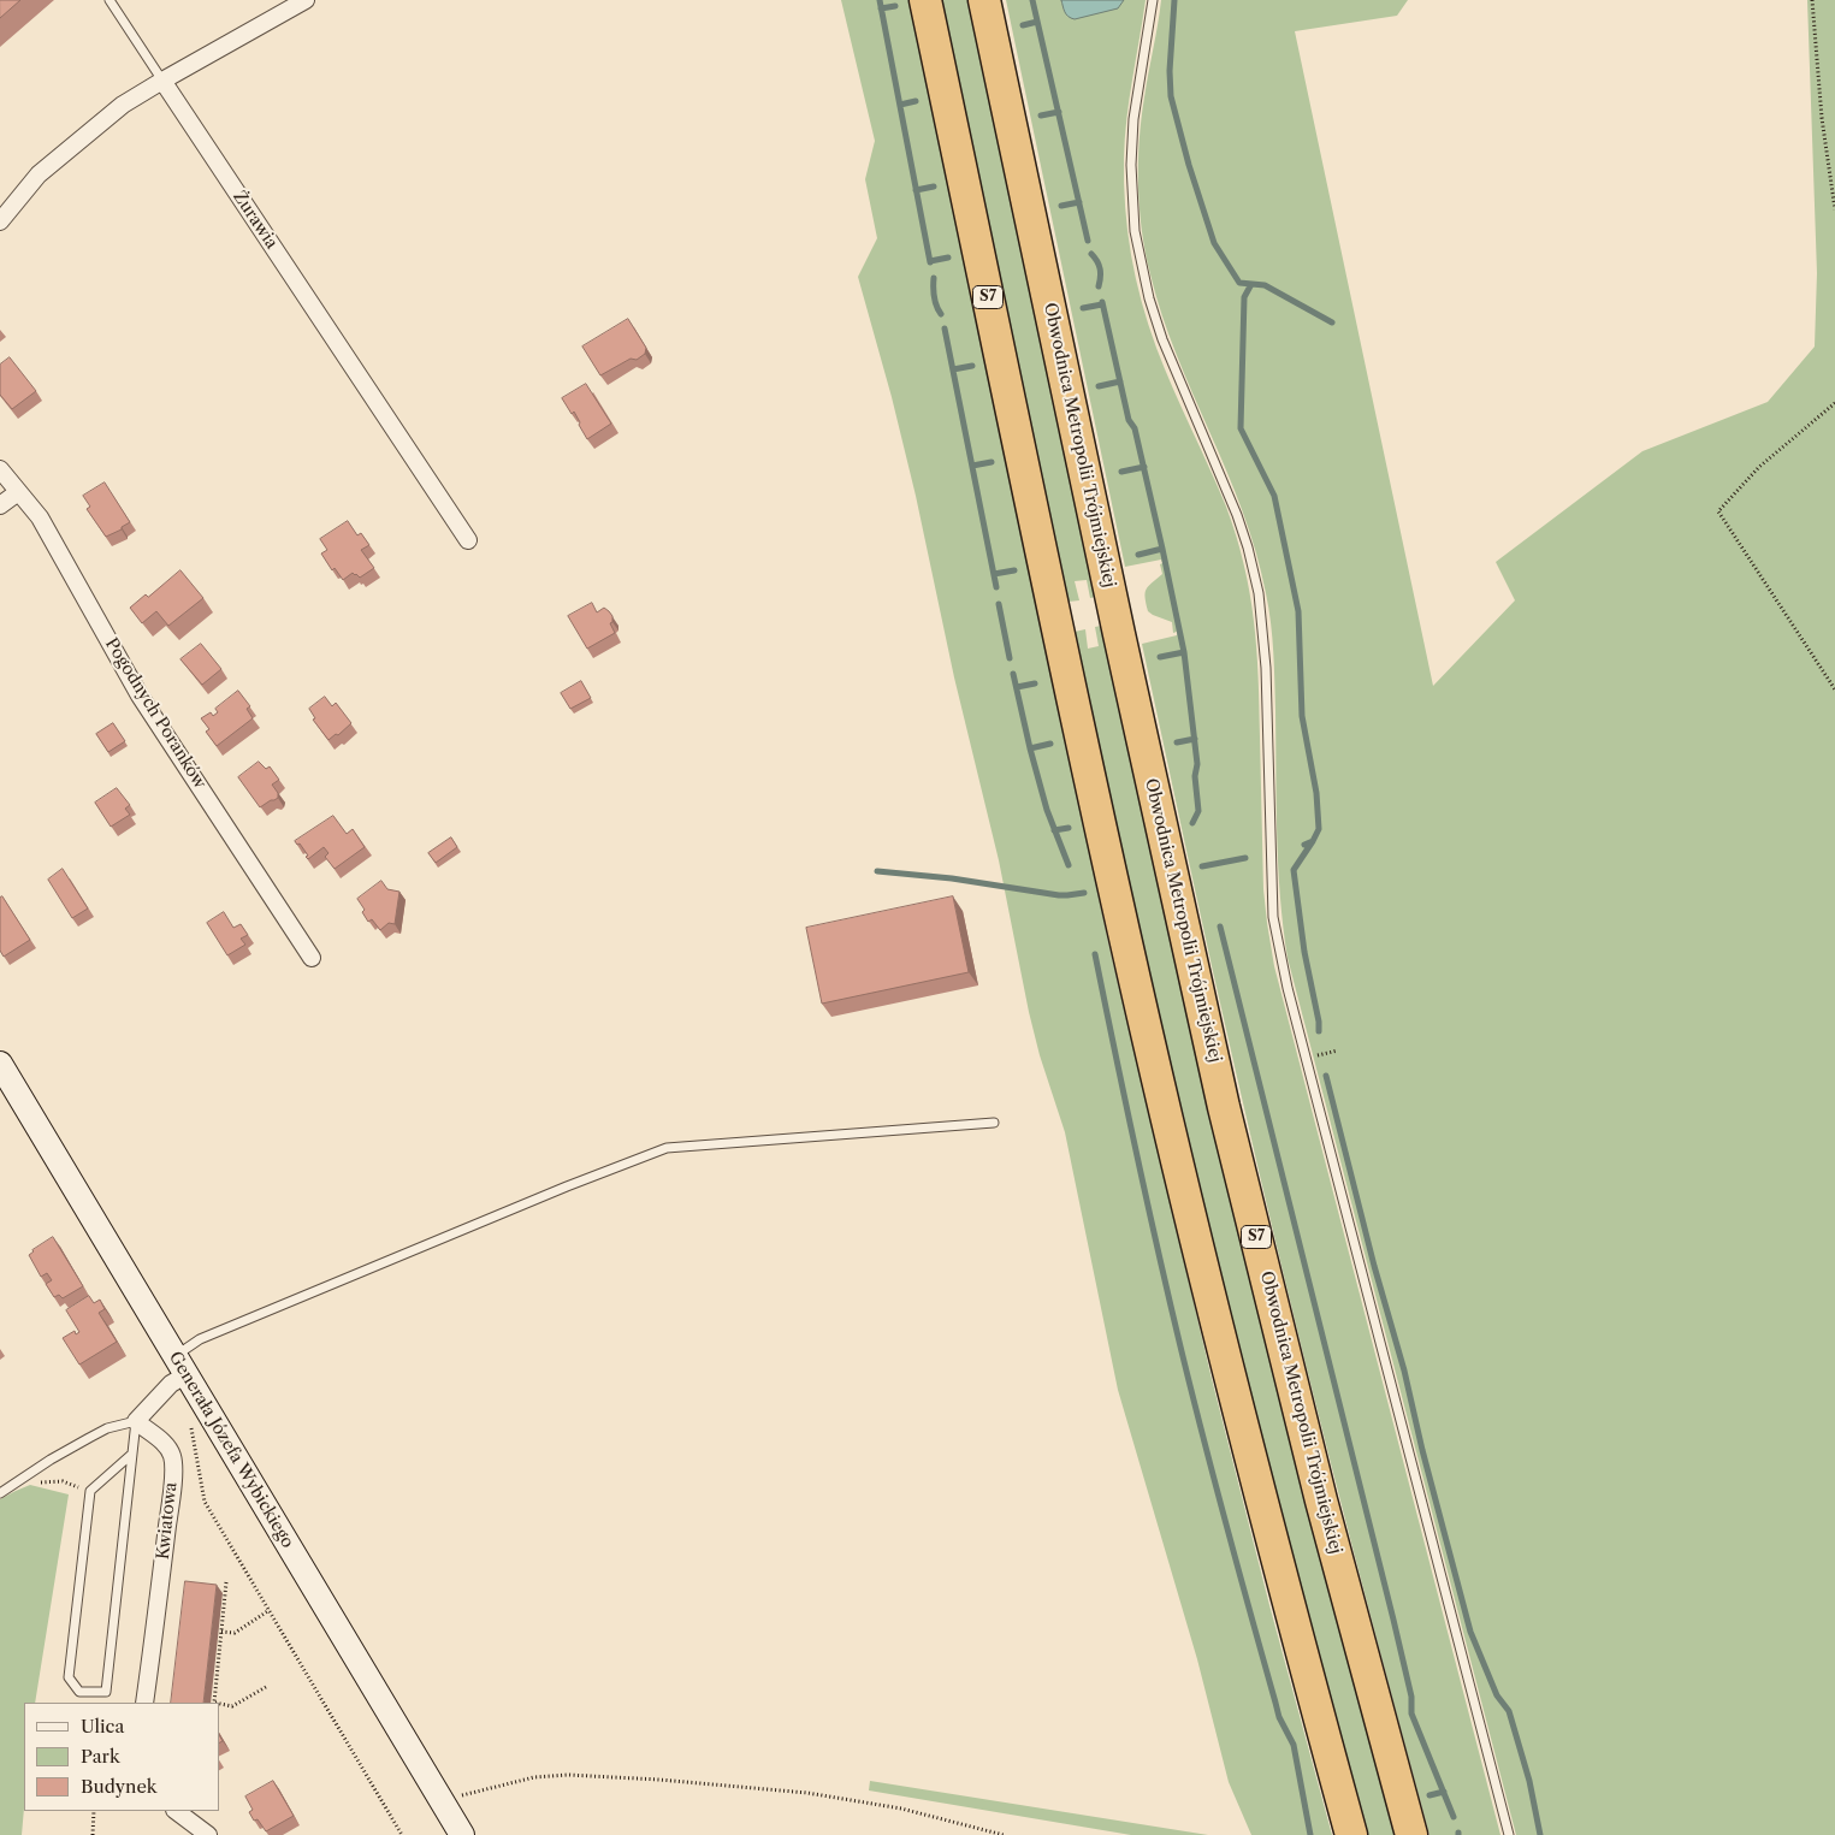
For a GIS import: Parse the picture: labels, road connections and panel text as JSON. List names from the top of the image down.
{
  "streets": {
    "highway": ["S7", "Obwodnica Metropolii Trójmiejskiej"],
    "main road": ["Generała Józefa Wybickiego"],
    "street": ["Żurawia", "Pogodnych Poranków", "Kwiatowa"]
  },
  "legend": ["Ulica", "Park", "Budynek"]
}
